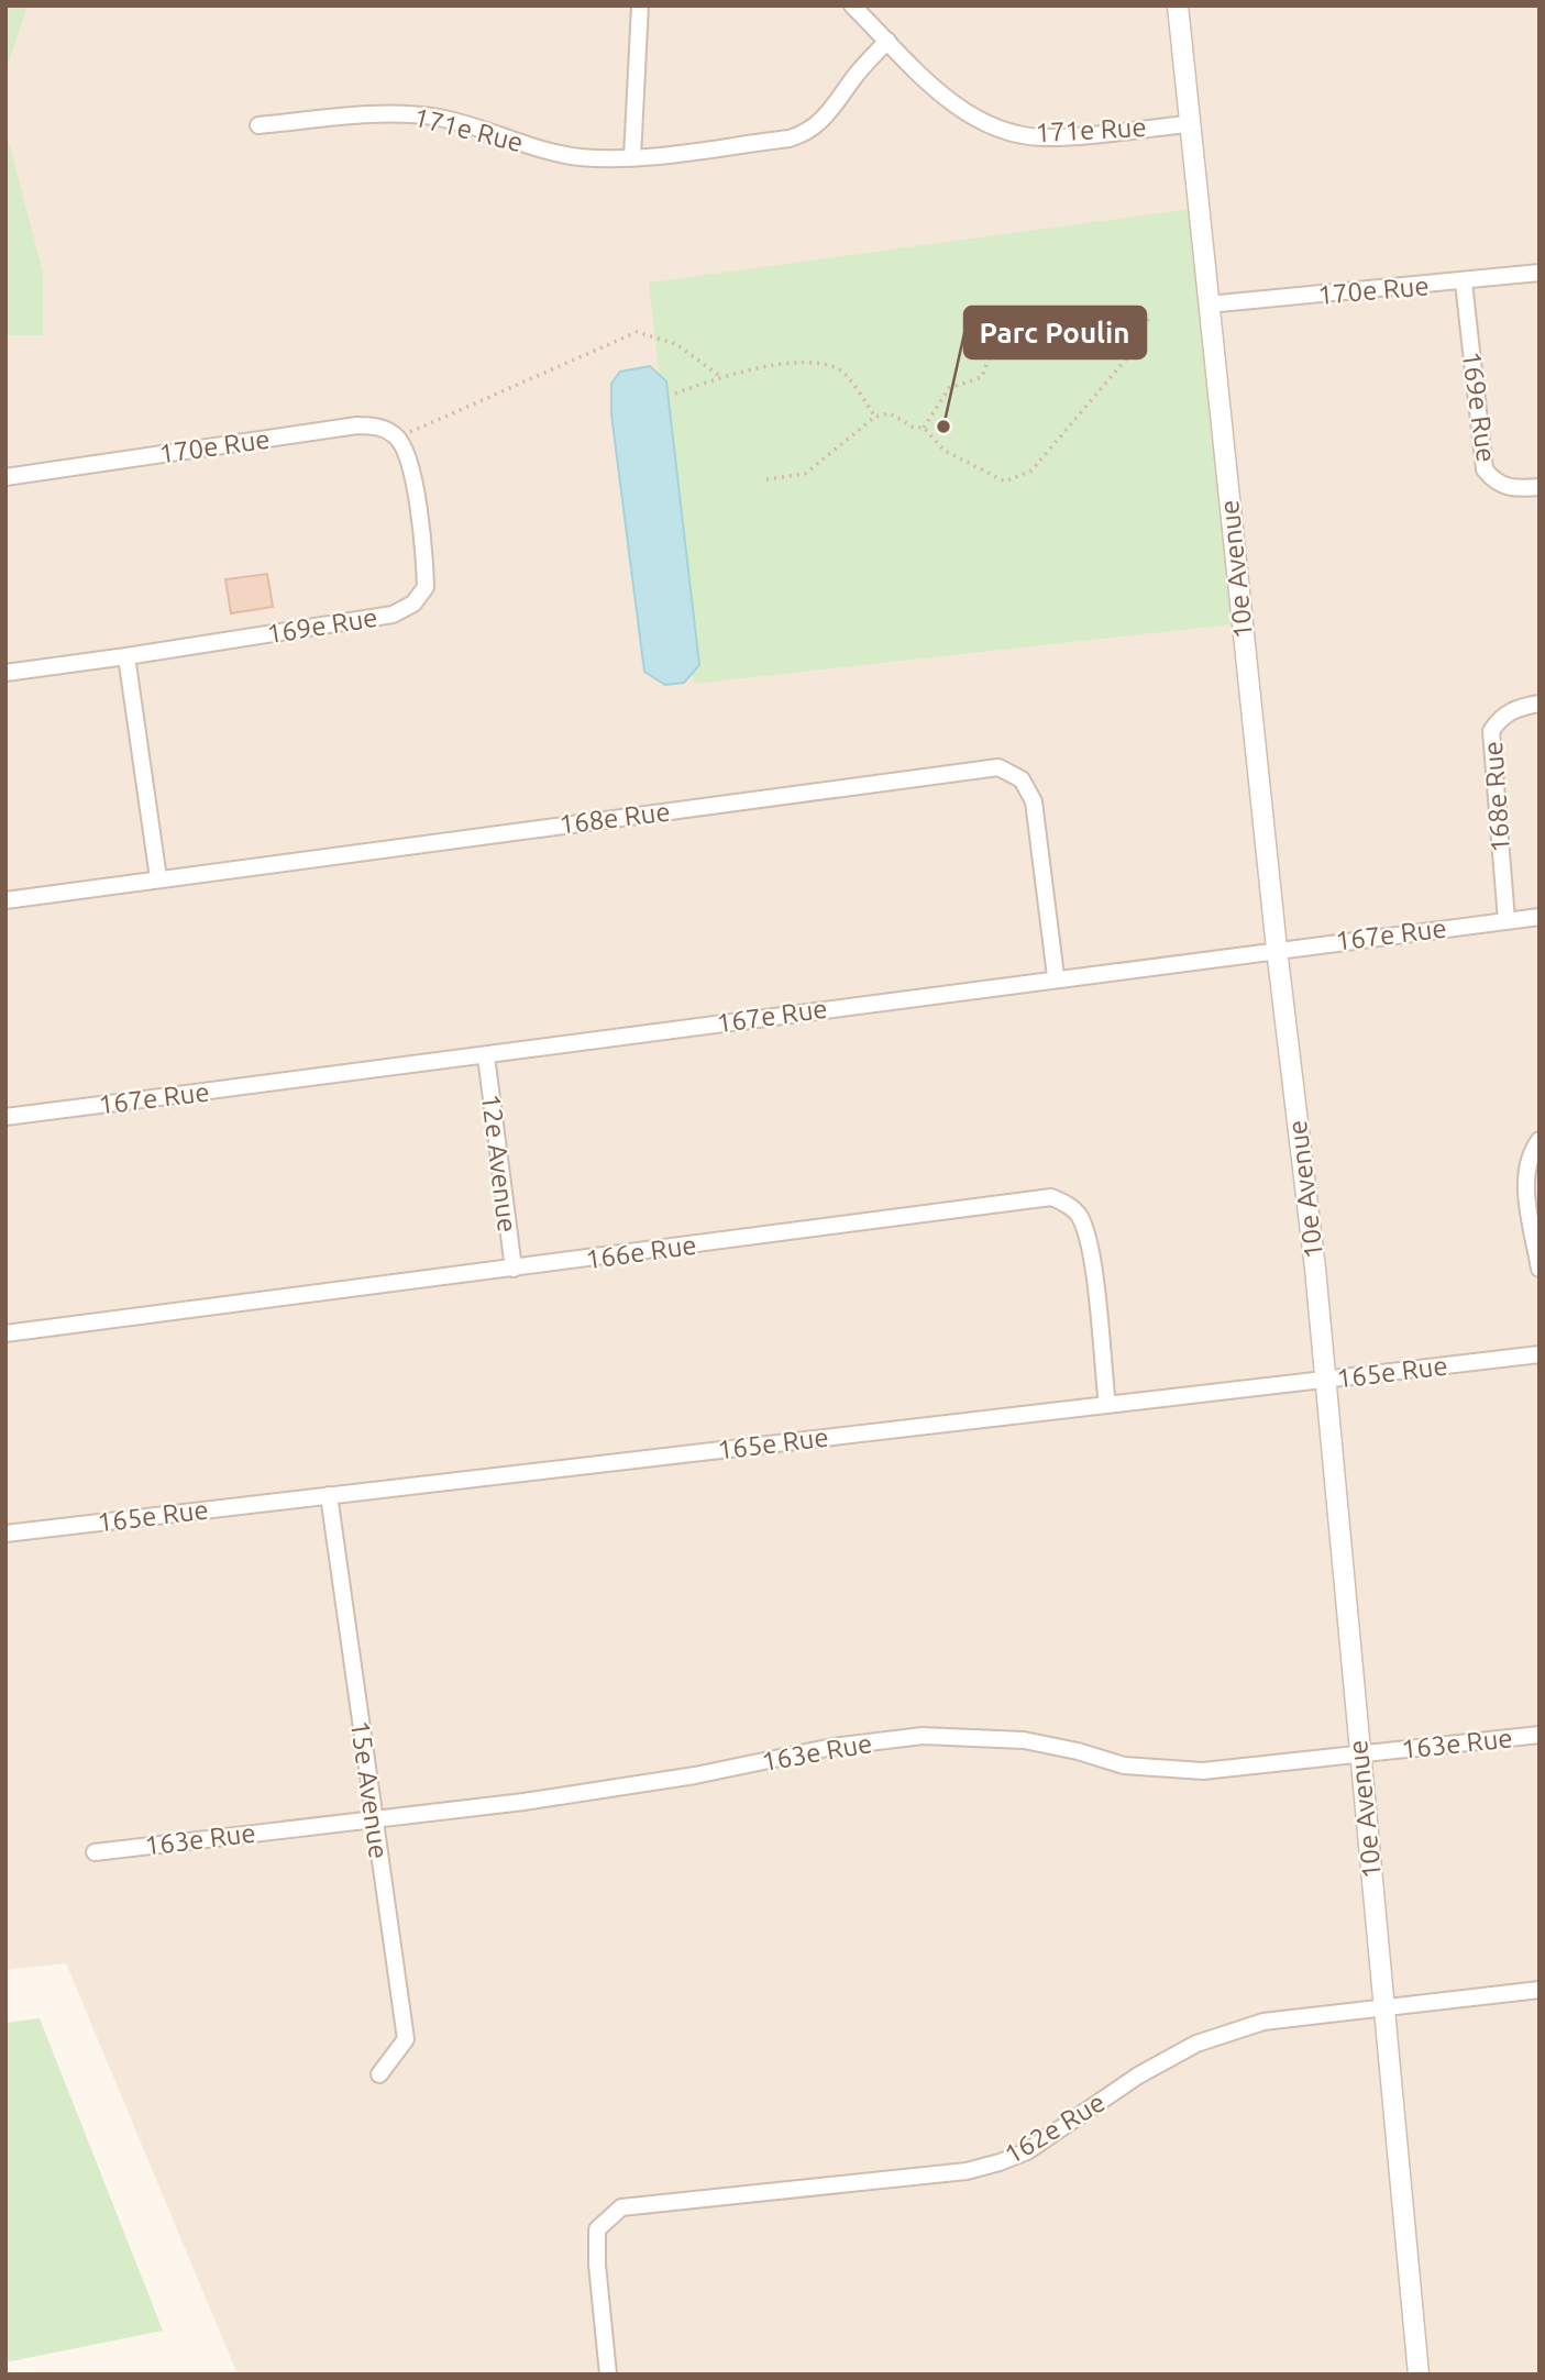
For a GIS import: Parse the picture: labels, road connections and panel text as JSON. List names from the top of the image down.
{
  "streets": {
    "street": [
      "171e Rue",
      "170e Rue",
      "169e Rue",
      "10e Avenue",
      "168e Rue",
      "167e Rue",
      "12e Avenue",
      "166e Rue",
      "165e Rue",
      "163e Rue",
      "15e Avenue",
      "162e Rue"
    ]
  },
  "crossings": [
    ["171e Rue", "10e Avenue"],
    ["170e Rue", "169e Rue"],
    ["170e Rue", "10e Avenue"],
    ["10e Avenue", "167e Rue"],
    ["10e Avenue", "165e Rue"],
    ["10e Avenue", "163e Rue"],
    ["10e Avenue", "162e Rue"],
    ["168e Rue", "167e Rue"],
    ["167e Rue", "12e Avenue"],
    ["12e Avenue", "166e Rue"],
    ["166e Rue", "165e Rue"],
    ["165e Rue", "15e Avenue"],
    ["163e Rue", "15e Avenue"]
  ],
  "places": ["Parc Poulin"]
}
